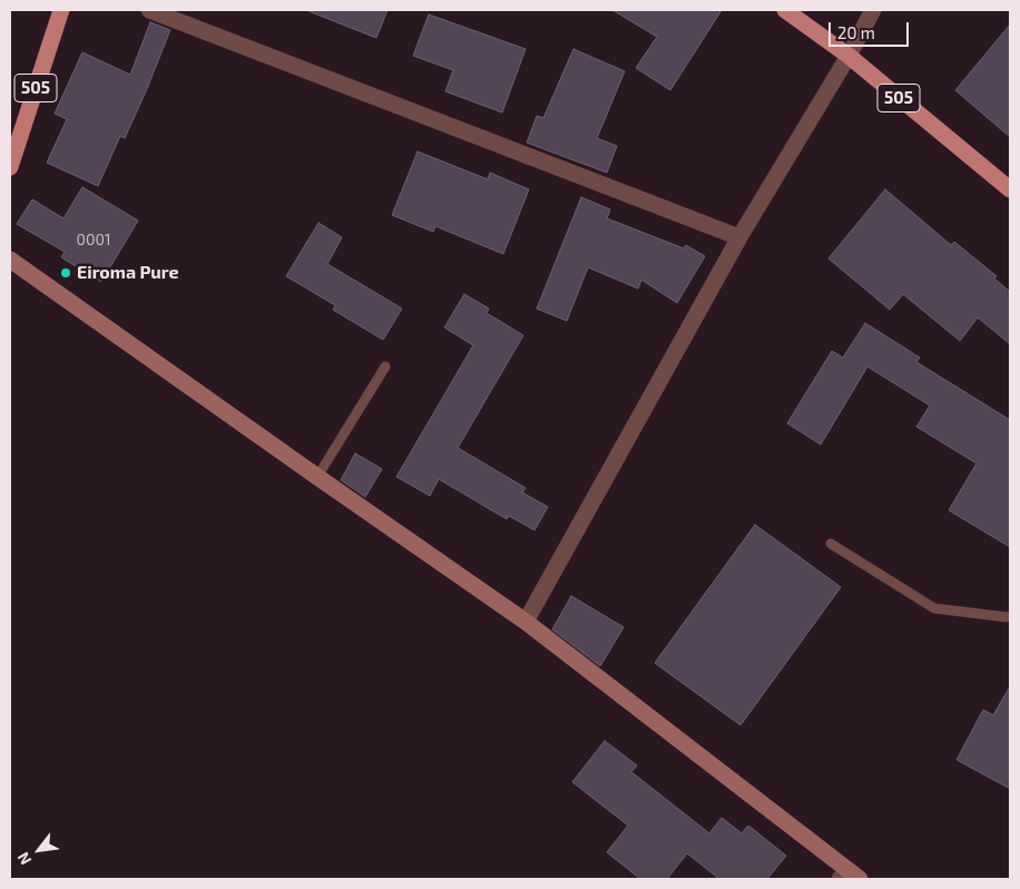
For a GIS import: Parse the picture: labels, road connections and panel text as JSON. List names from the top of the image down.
{
  "streets": {
    "main road": ["505"]
  },
  "places": ["Eiroma Pure"],
  "house_numbers": ["0001"],
  "scale_bar": "20 m",
  "north": "bottom left"
}
